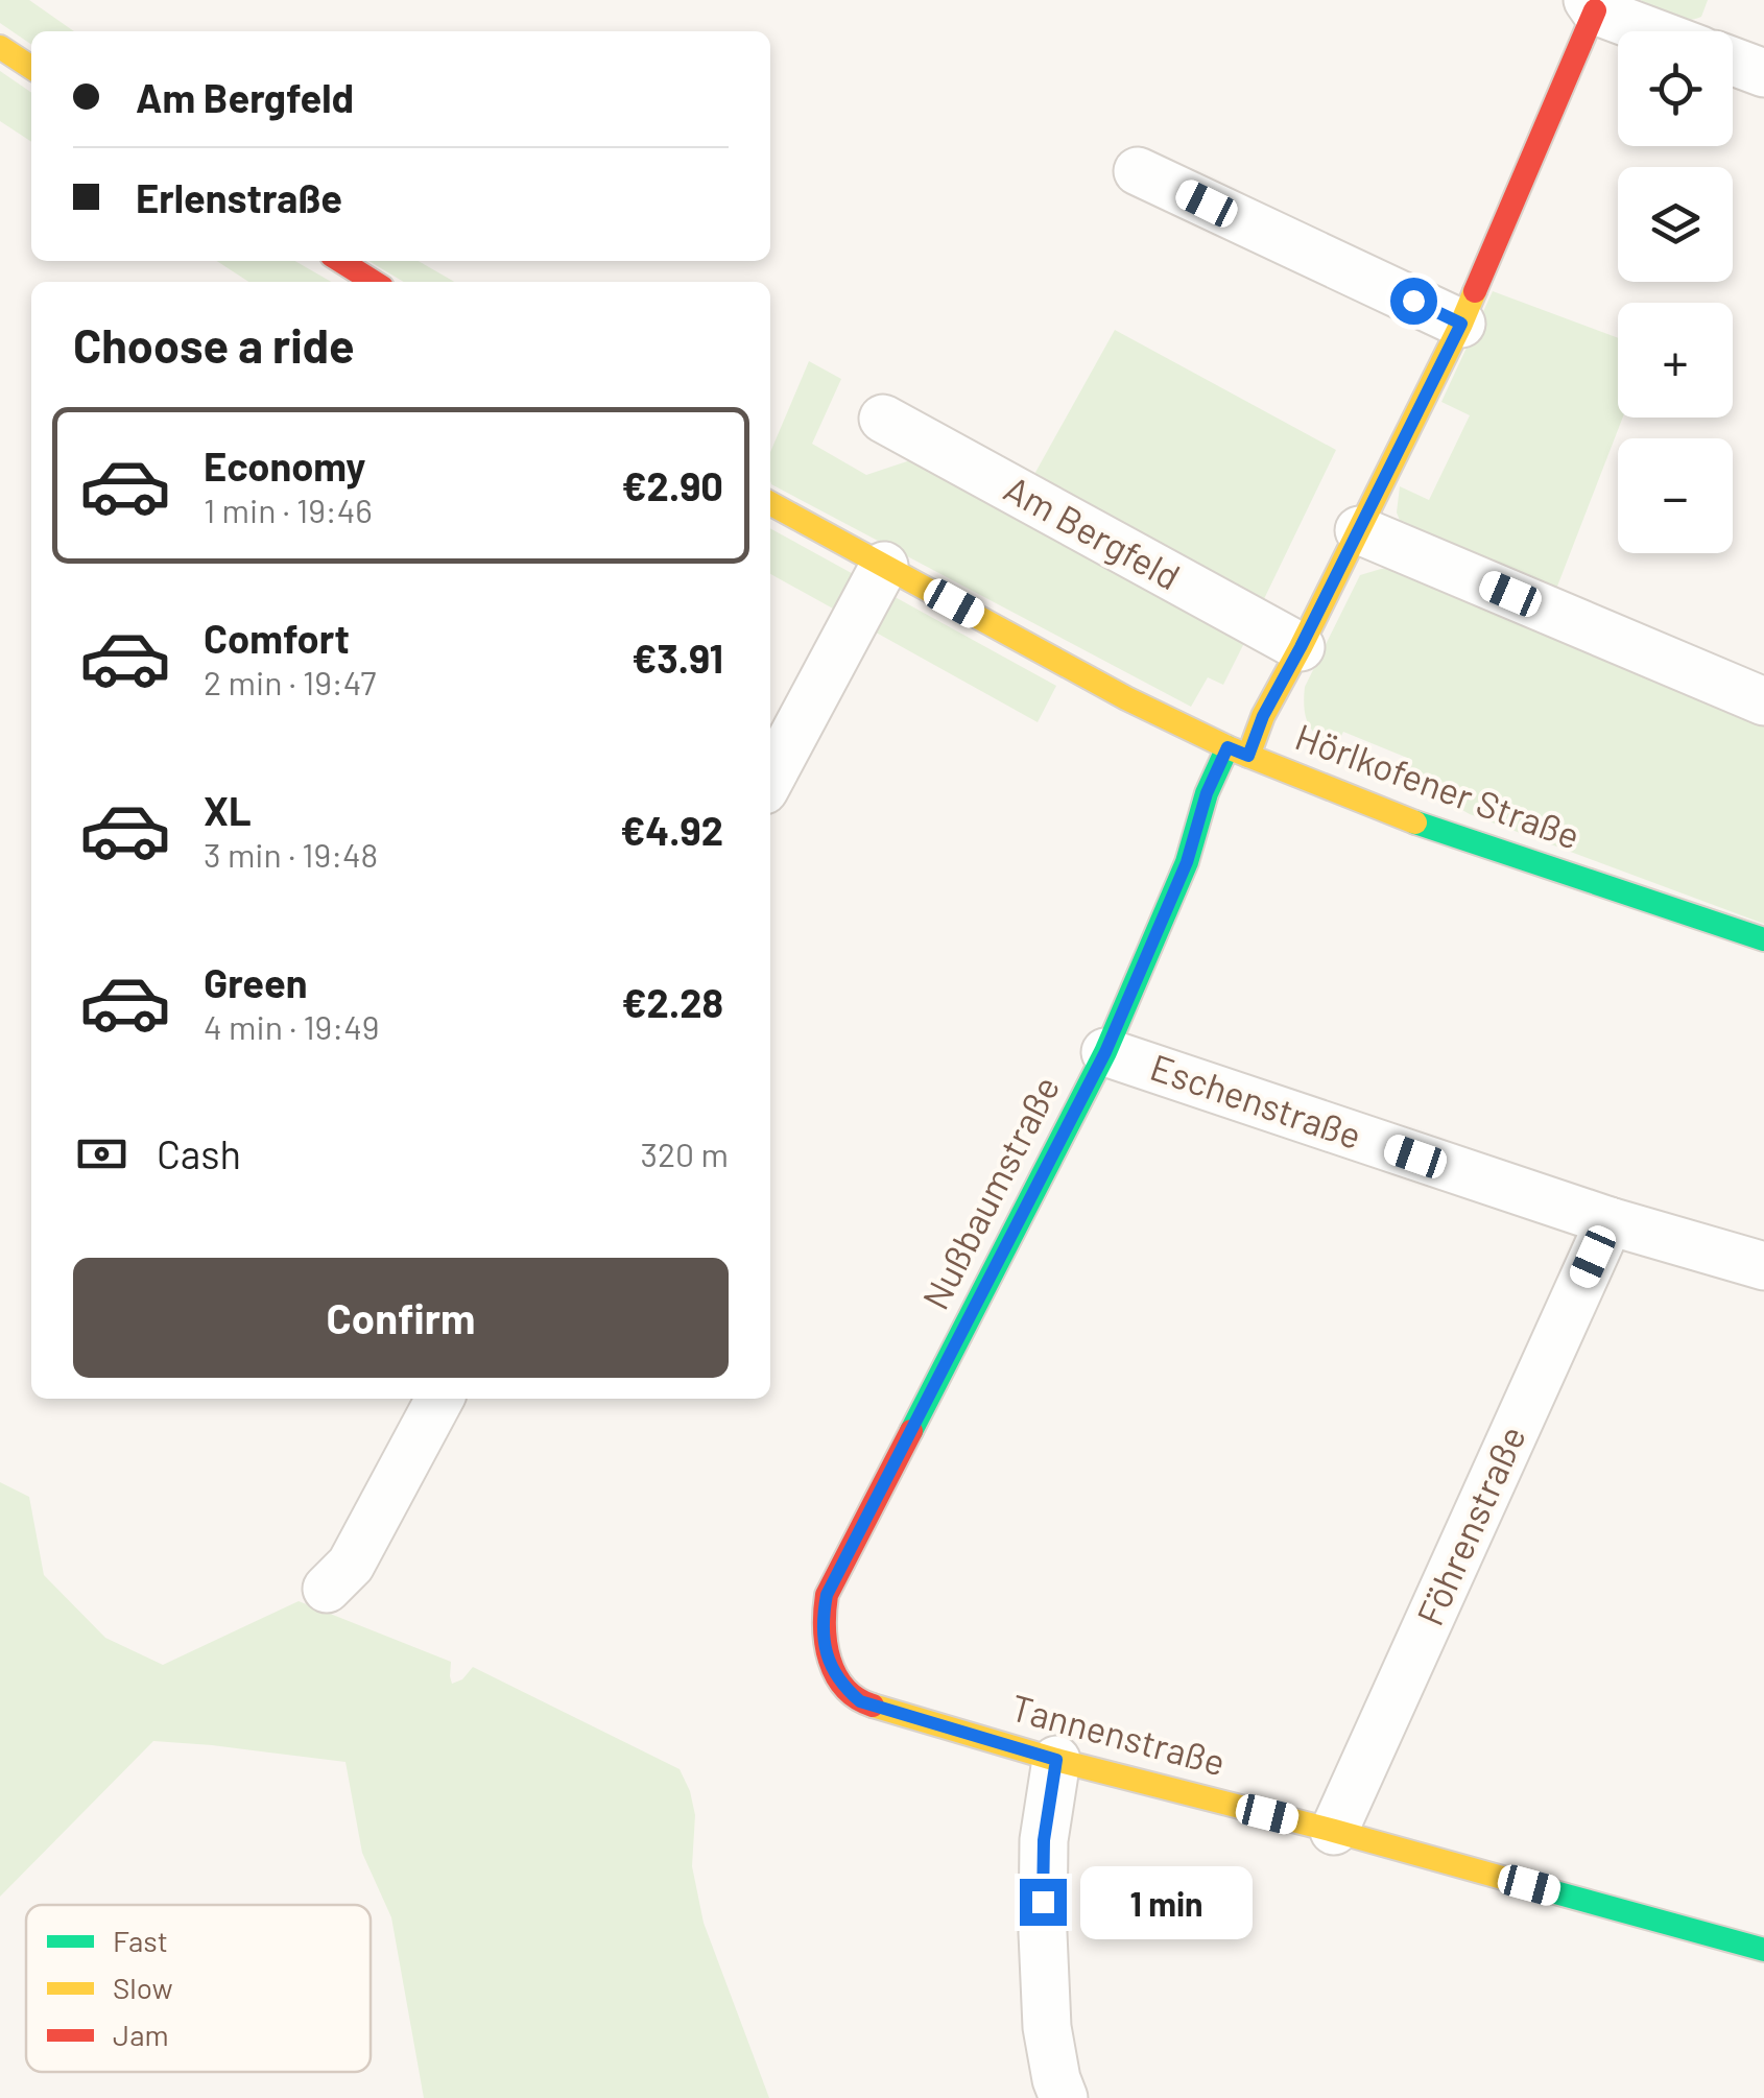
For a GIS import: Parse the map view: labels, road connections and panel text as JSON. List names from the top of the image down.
{
  "streets": {
    "street": [
      "Am Bergfeld",
      "Hörlkofener Straße",
      "Eschenstraße",
      "Nußbaumstraße",
      "Föhrenstraße",
      "Tannenstraße"
    ]
  },
  "crossings": [
    ["Hörlkofener Straße", "Nußbaumstraße"],
    ["Eschenstraße", "Nußbaumstraße"],
    ["Eschenstraße", "Föhrenstraße"],
    ["Nußbaumstraße", "Tannenstraße"],
    ["Föhrenstraße", "Tannenstraße"]
  ],
  "legend": ["Fast", "Slow", "Jam"],
  "page": {
    "map_buttons": ["+", "−"],
    "banner": ["Am Bergfeld", "Erlenstraße"],
    "heading": "Choose a ride",
    "list": [
      {
        "name": "Economy",
        "note": "1 min · 19:46",
        "value": "€2.90"
      },
      {
        "name": "Comfort",
        "note": "2 min · 19:47",
        "value": "€3.91"
      },
      {
        "name": "XL",
        "note": "3 min · 19:48",
        "value": "€4.92"
      },
      {
        "name": "Green",
        "note": "4 min · 19:49",
        "value": "€2.28"
      }
    ],
    "pay": ["Cash", "320 m"],
    "buttons": "Confirm",
    "bubble": "1 min"
  }
}
